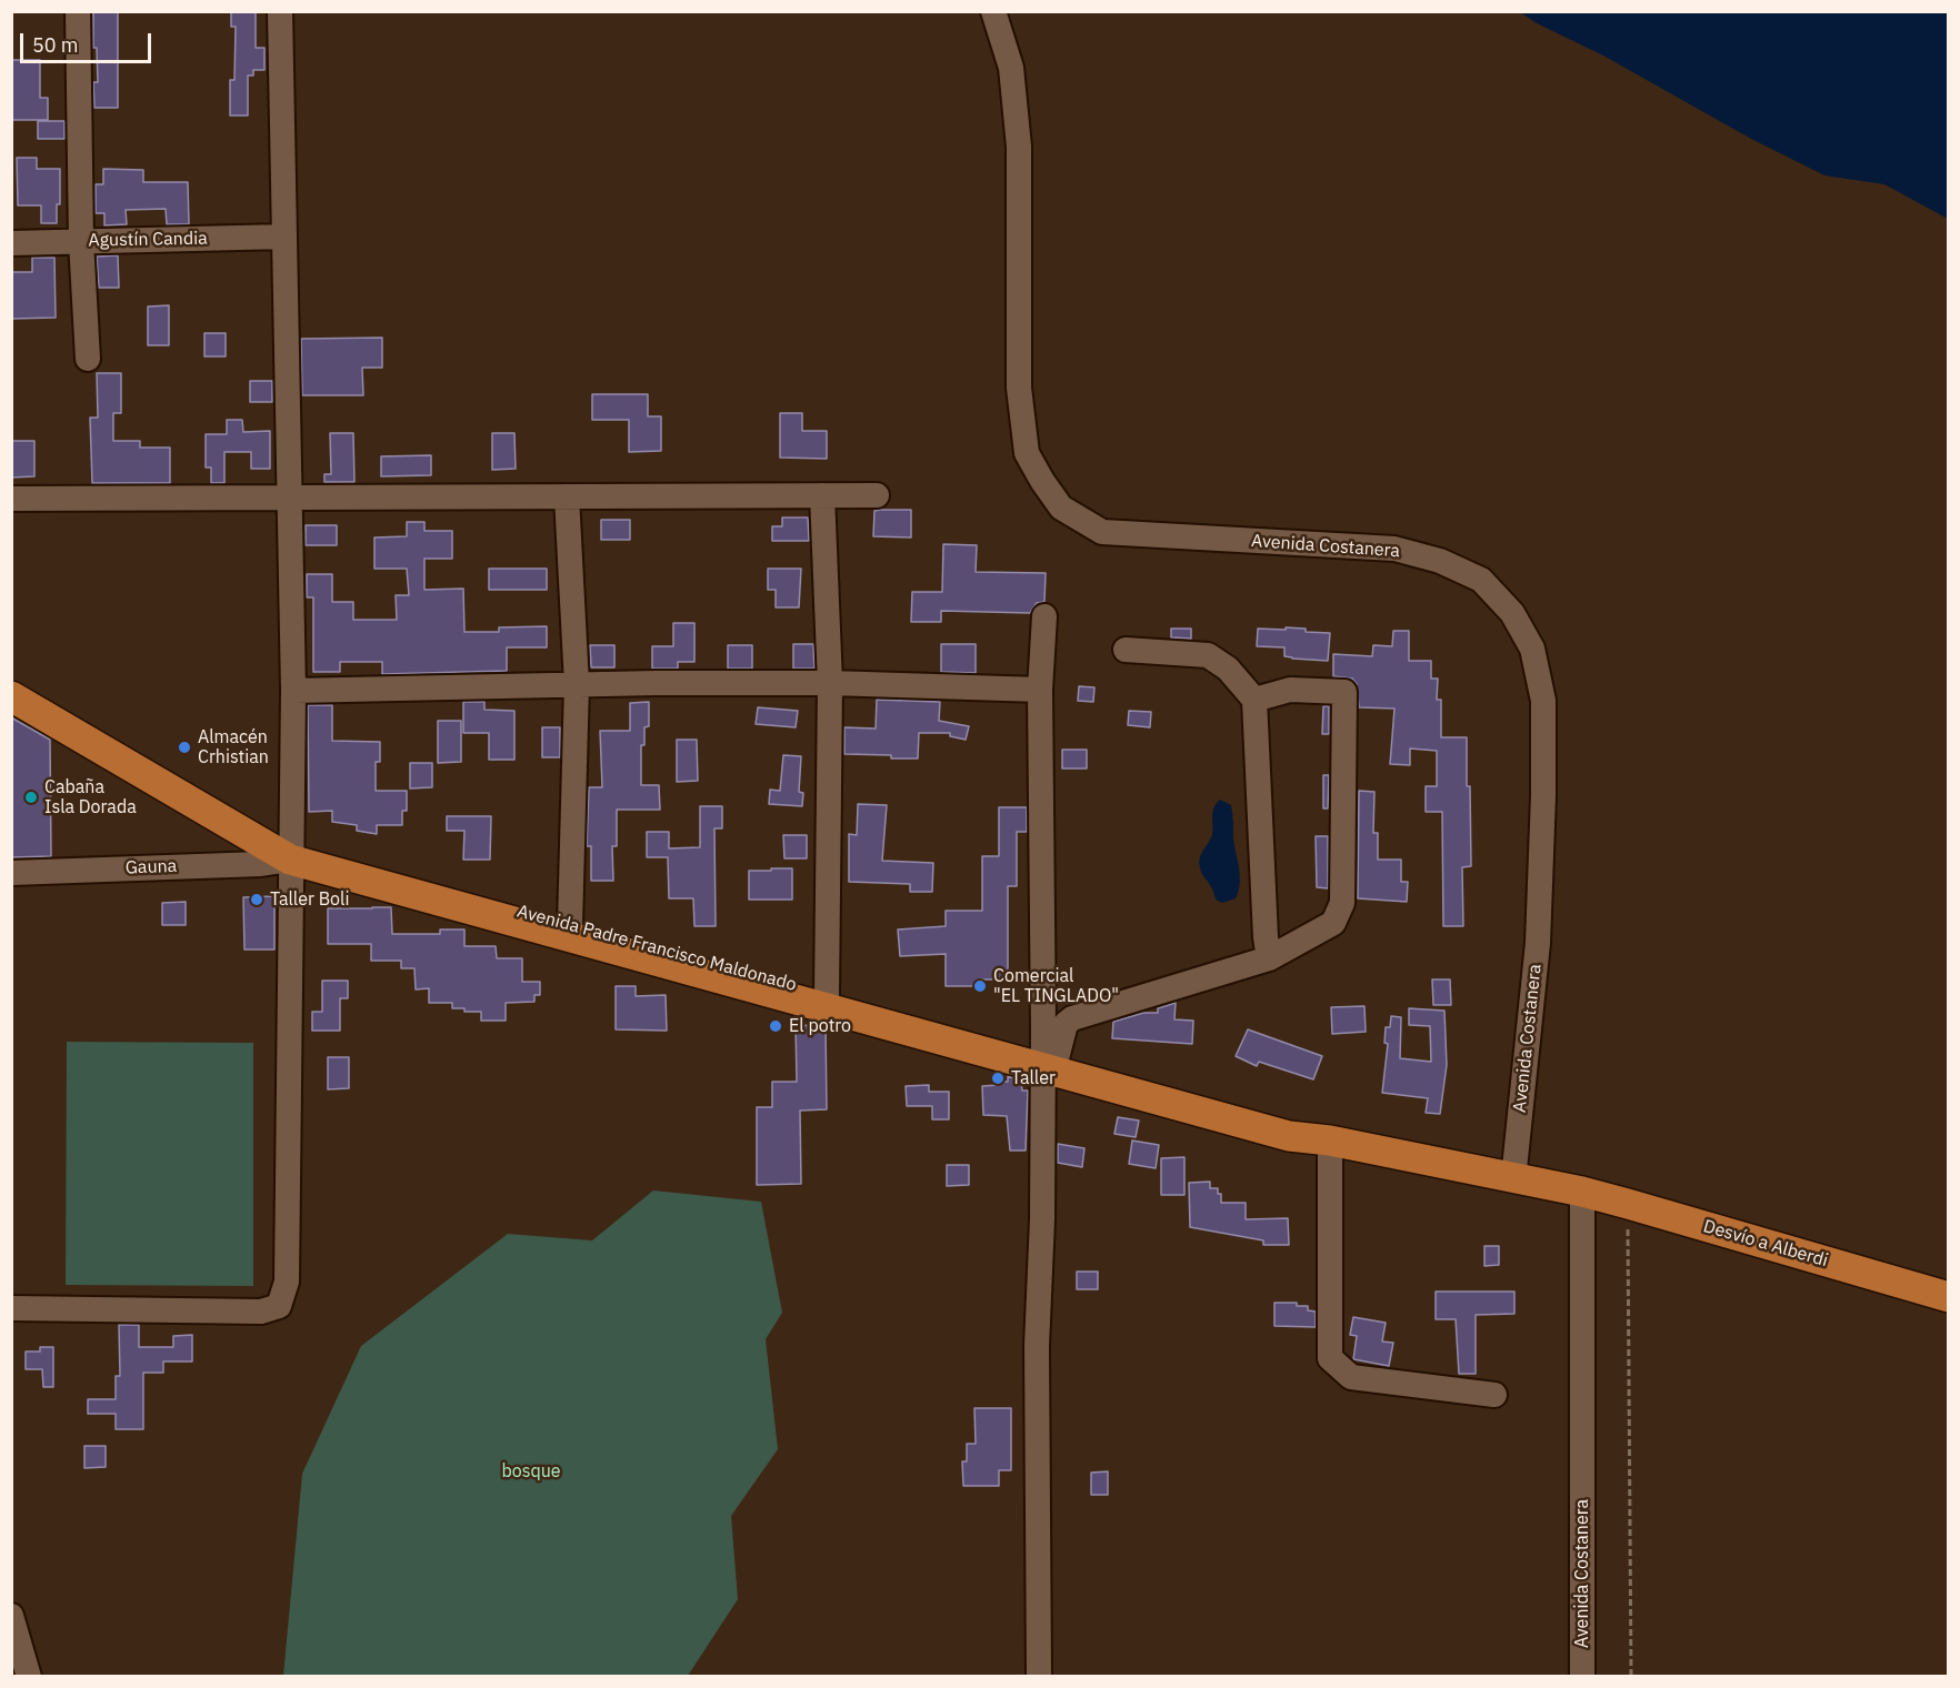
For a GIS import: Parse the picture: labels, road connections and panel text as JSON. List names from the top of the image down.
{
  "streets": {
    "main road": ["Avenida Padre Francisco Maldonado", "Desvío a Alberdi"],
    "street": ["Agustín Candia", "Avenida Costanera", "Gauna"]
  },
  "crossings": [
    ["Avenida Costanera", "Avenida Padre Francisco Maldonado"],
    ["Avenida Costanera", "Desvío a Alberdi"],
    ["Gauna", "Avenida Padre Francisco Maldonado"],
    ["Avenida Padre Francisco Maldonado", "Desvío a Alberdi"]
  ],
  "parks": ["bosque"],
  "places": [
    "Almacén Crhistian",
    "Cabaña Isla Dorada",
    "Taller Boli",
    "Comercial \"EL TINGLADO\"",
    "El potro",
    "Taller"
  ],
  "scale_bar": "50 m"
}
